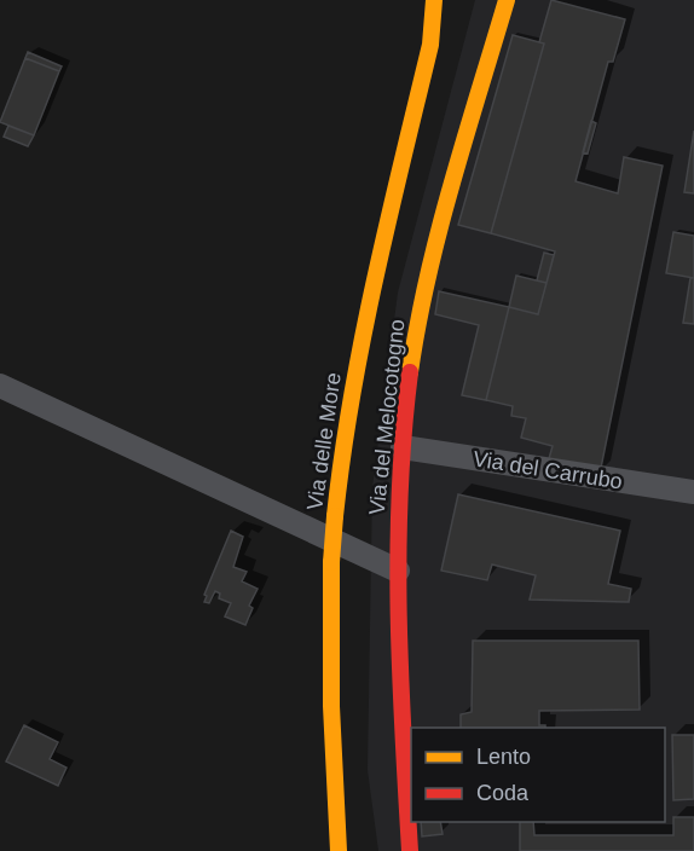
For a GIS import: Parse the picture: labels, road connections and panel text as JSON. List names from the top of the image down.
{
  "streets": {
    "main road": ["Via del Melocotogno", "Via delle More"],
    "street": ["Via del Carrubo"]
  },
  "crossings": [
    ["Via del Melocotogno", "Via del Carrubo"]
  ],
  "legend": ["Lento", "Coda"]
}
